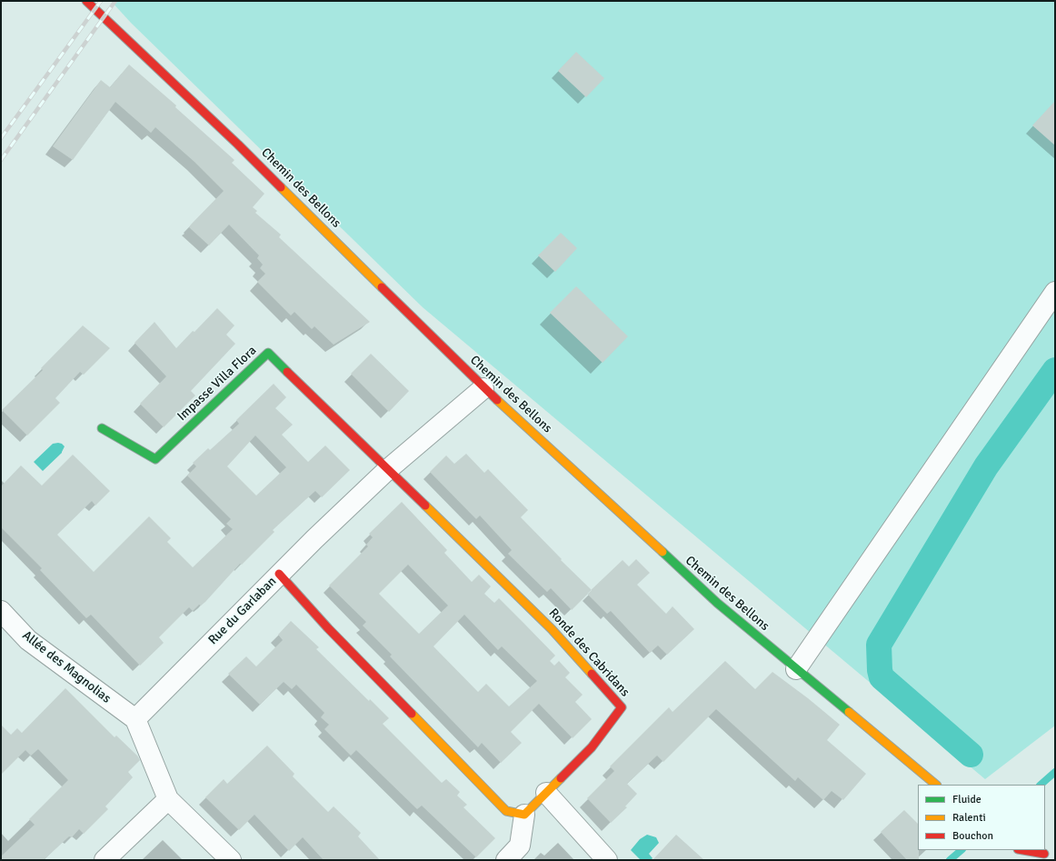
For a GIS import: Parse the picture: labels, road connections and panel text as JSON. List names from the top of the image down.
{
  "streets": {
    "main road": ["Chemin des Bellons", "Impasse Villa Flora", "Ronde des Cabridans"],
    "street": ["Rue du Garlaban", "Allée des Magnolias"]
  },
  "crossings": [
    ["Chemin des Bellons", "Rue du Garlaban"],
    ["Impasse Villa Flora", "Rue du Garlaban"],
    ["Impasse Villa Flora", "Ronde des Cabridans"],
    ["Rue du Garlaban", "Ronde des Cabridans"],
    ["Rue du Garlaban", "Allée des Magnolias"]
  ],
  "legend": ["Fluide", "Ralenti", "Bouchon"]
}
